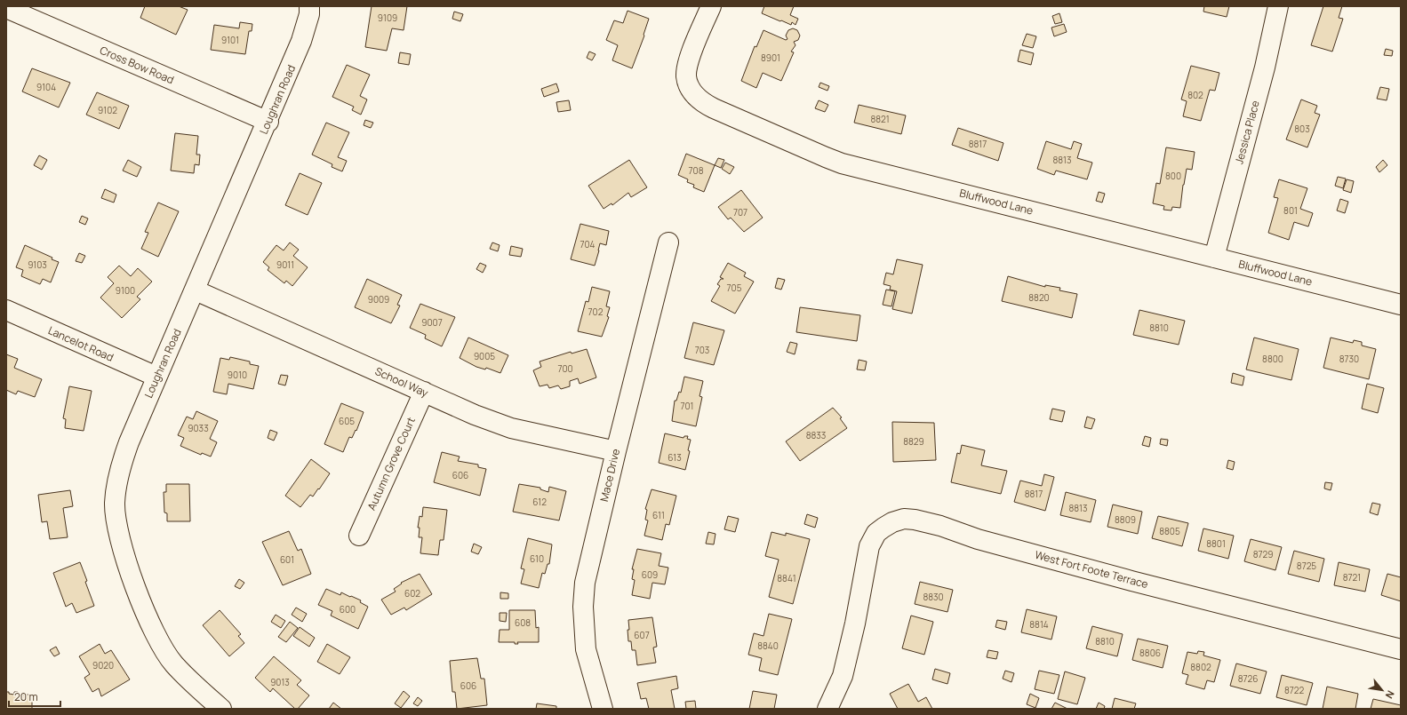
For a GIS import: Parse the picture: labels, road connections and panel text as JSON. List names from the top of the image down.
{
  "streets": {
    "street": [
      "Cross Bow Road",
      "Loughran Road",
      "Jessica Place",
      "Bluffwood Lane",
      "Lancelot Road",
      "School Way",
      "Autumn Grove Court",
      "Mace Drive",
      "West Fort Foote Terrace"
    ]
  },
  "crossings": [
    ["Cross Bow Road", "Loughran Road"],
    ["Loughran Road", "Lancelot Road"],
    ["Loughran Road", "School Way"],
    ["Jessica Place", "Bluffwood Lane"],
    ["School Way", "Autumn Grove Court"],
    ["School Way", "Mace Drive"]
  ],
  "house_numbers": [
    "9109",
    "9101",
    "8901",
    "9104",
    "802",
    "9102",
    "8821",
    "803",
    "8817",
    "8813",
    "708",
    "800",
    "801",
    "707",
    "704",
    "9103",
    "9011",
    "705",
    "9100",
    "8820",
    "9009",
    "702",
    "9007",
    "8810",
    "703",
    "9005",
    "8800",
    "8730",
    "700",
    "9010",
    "701",
    "605",
    "9033",
    "8833",
    "8829",
    "613",
    "606",
    "8817",
    "612",
    "8813",
    "611",
    "8809",
    "8805",
    "8801",
    "8729",
    "610",
    "601",
    "8725",
    "609",
    "8721",
    "8841",
    "602",
    "8830",
    "600",
    "608",
    "8814",
    "607",
    "8810",
    "8840",
    "8806",
    "9020",
    "8802",
    "8726",
    "9013",
    "606",
    "8722"
  ],
  "scale_bar": "20 m",
  "north": "bottom right"
}
